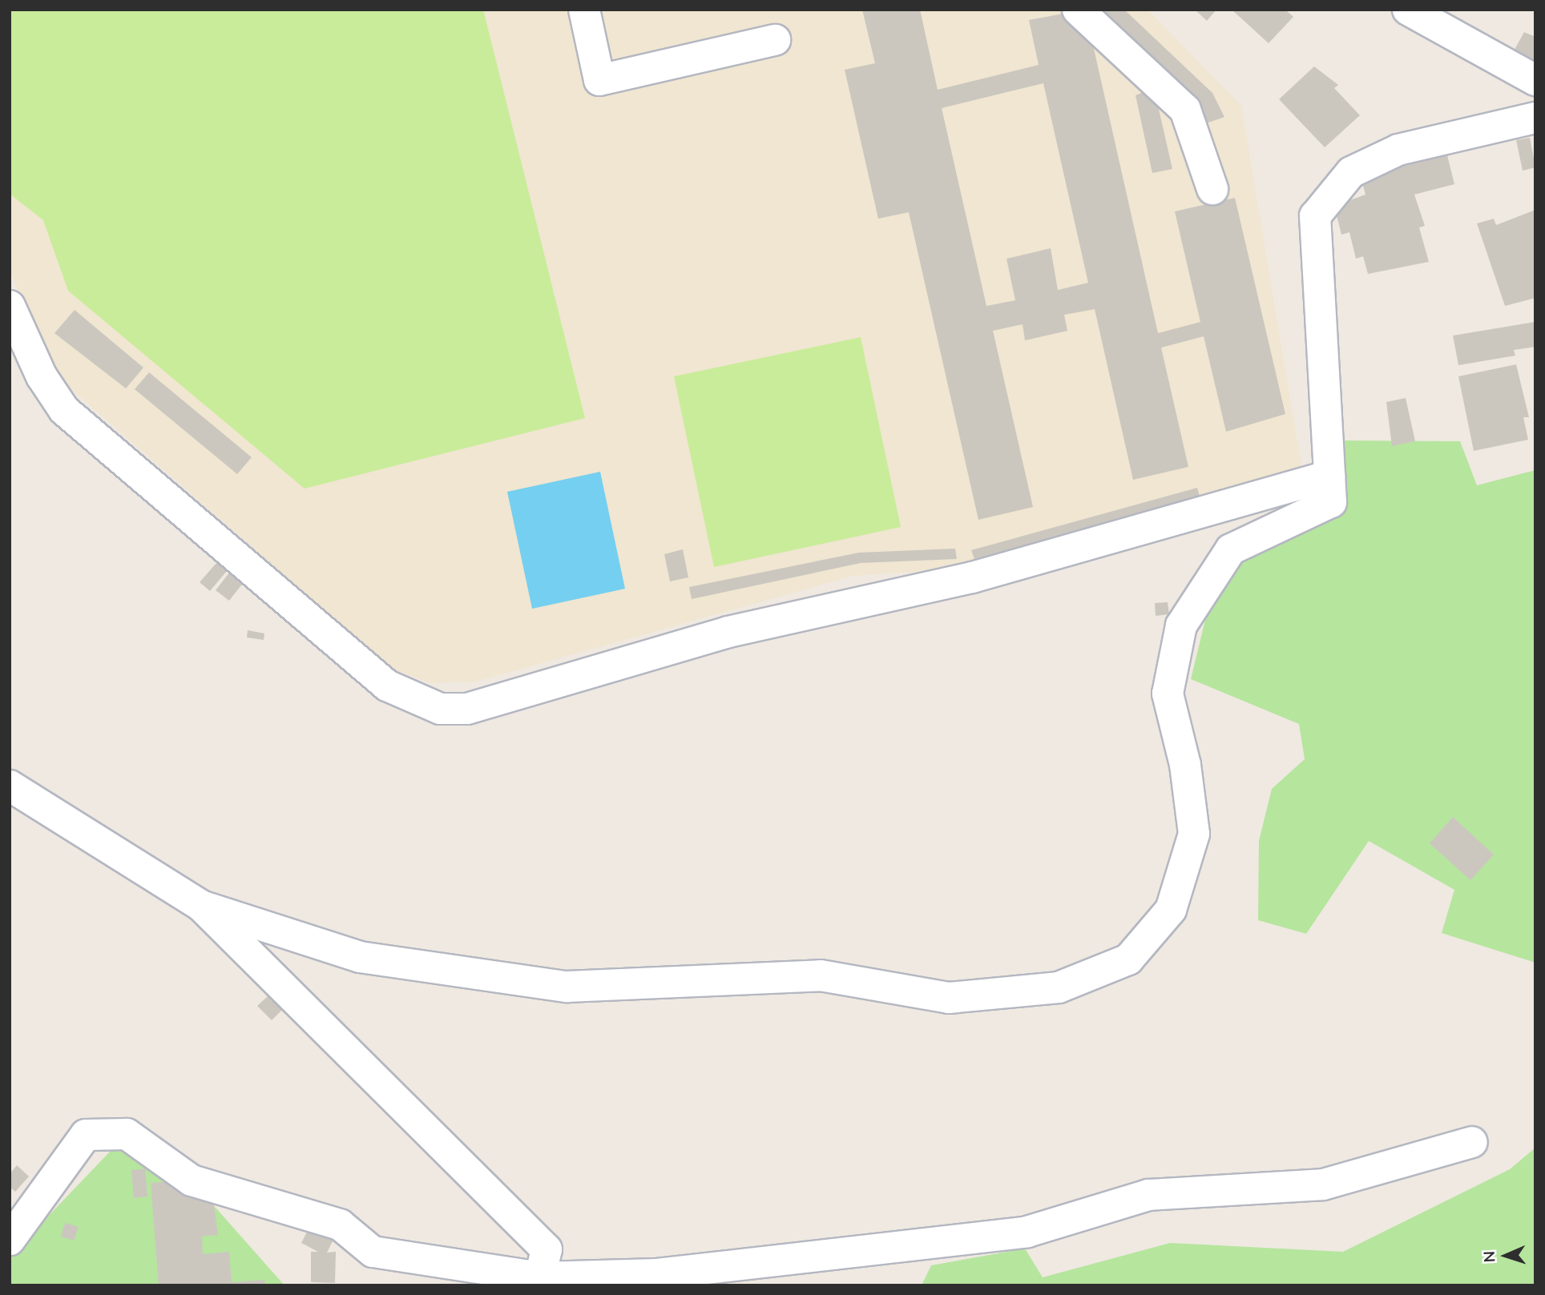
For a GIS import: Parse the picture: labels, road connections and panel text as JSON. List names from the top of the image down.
{
  "north": "left"
}
